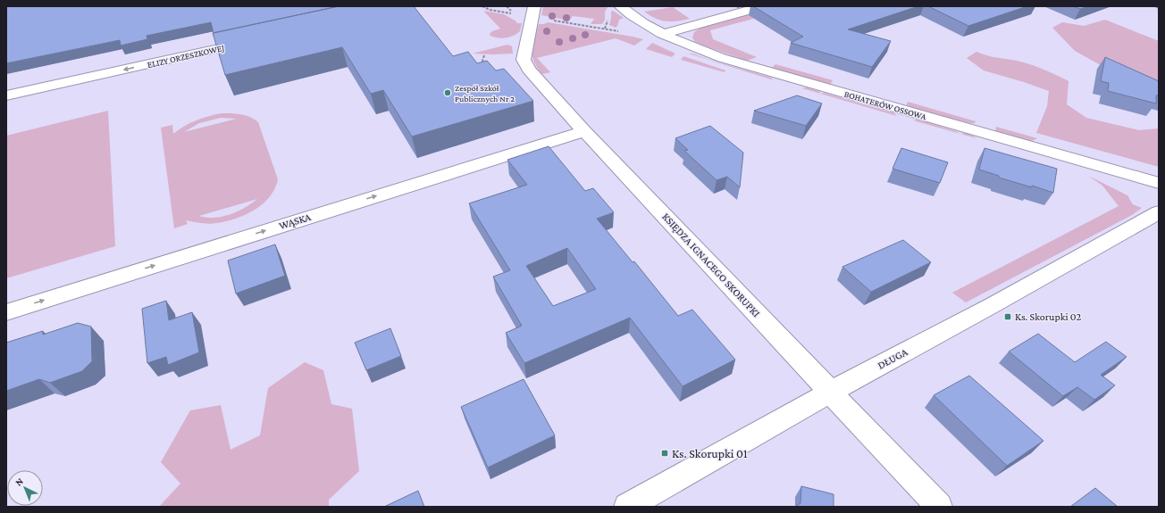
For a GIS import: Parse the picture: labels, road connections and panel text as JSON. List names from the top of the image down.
{
  "streets": {
    "street": [
      "ELIZY ORZESZKOWEJ",
      "BOHATERÓW OSSOWA",
      "WĄSKA",
      "KSIĘDZA IGNACEGO SKORUPKI",
      "DŁUGA"
    ]
  },
  "crossings": [
    ["WĄSKA", "KSIĘDZA IGNACEGO SKORUPKI"],
    ["KSIĘDZA IGNACEGO SKORUPKI", "DŁUGA"]
  ],
  "one_way": ["ELIZY ORZESZKOWEJ", "WĄSKA"],
  "places": {
    "other": ["Zespół Szkół Publicznych Nr 2"],
    "transit": ["Ks. Skorupki 02", "Ks. Skorupki 01"]
  },
  "north": "top left"
}
